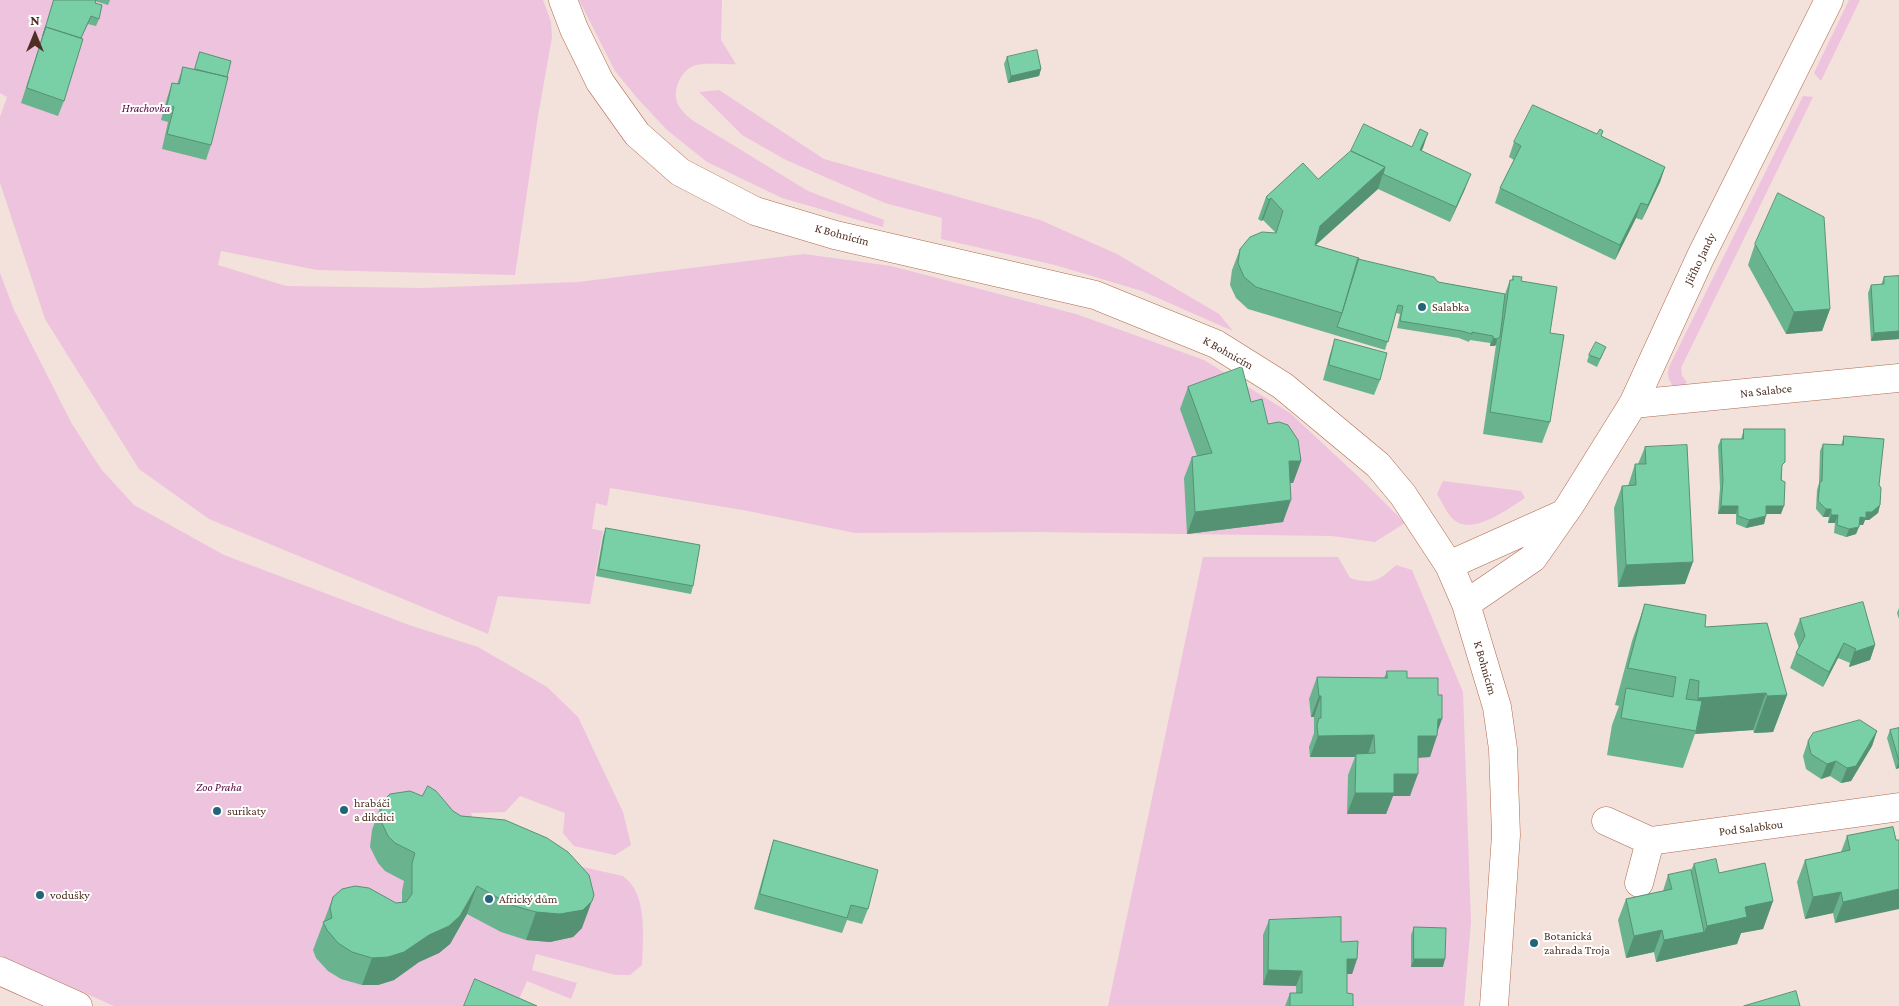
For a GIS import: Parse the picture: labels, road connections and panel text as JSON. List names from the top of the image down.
{
  "streets": {
    "street": [
      "K Bohnicím",
      "Jiřího Jandy",
      "Na Salabce",
      "Pod Salabkou"
    ]
  },
  "crossings": [
    ["K Bohnicím", "Jiřího Jandy"],
    ["Jiřího Jandy", "Na Salabce"]
  ],
  "parks": ["Hrachovka", "Zoo Praha"],
  "places": [
    "Salabka",
    "hrabáči a dikdici",
    "surikaty",
    "vodušky",
    "Africký dům",
    "Botanická zahrada Troja"
  ],
  "north": "top"
}
